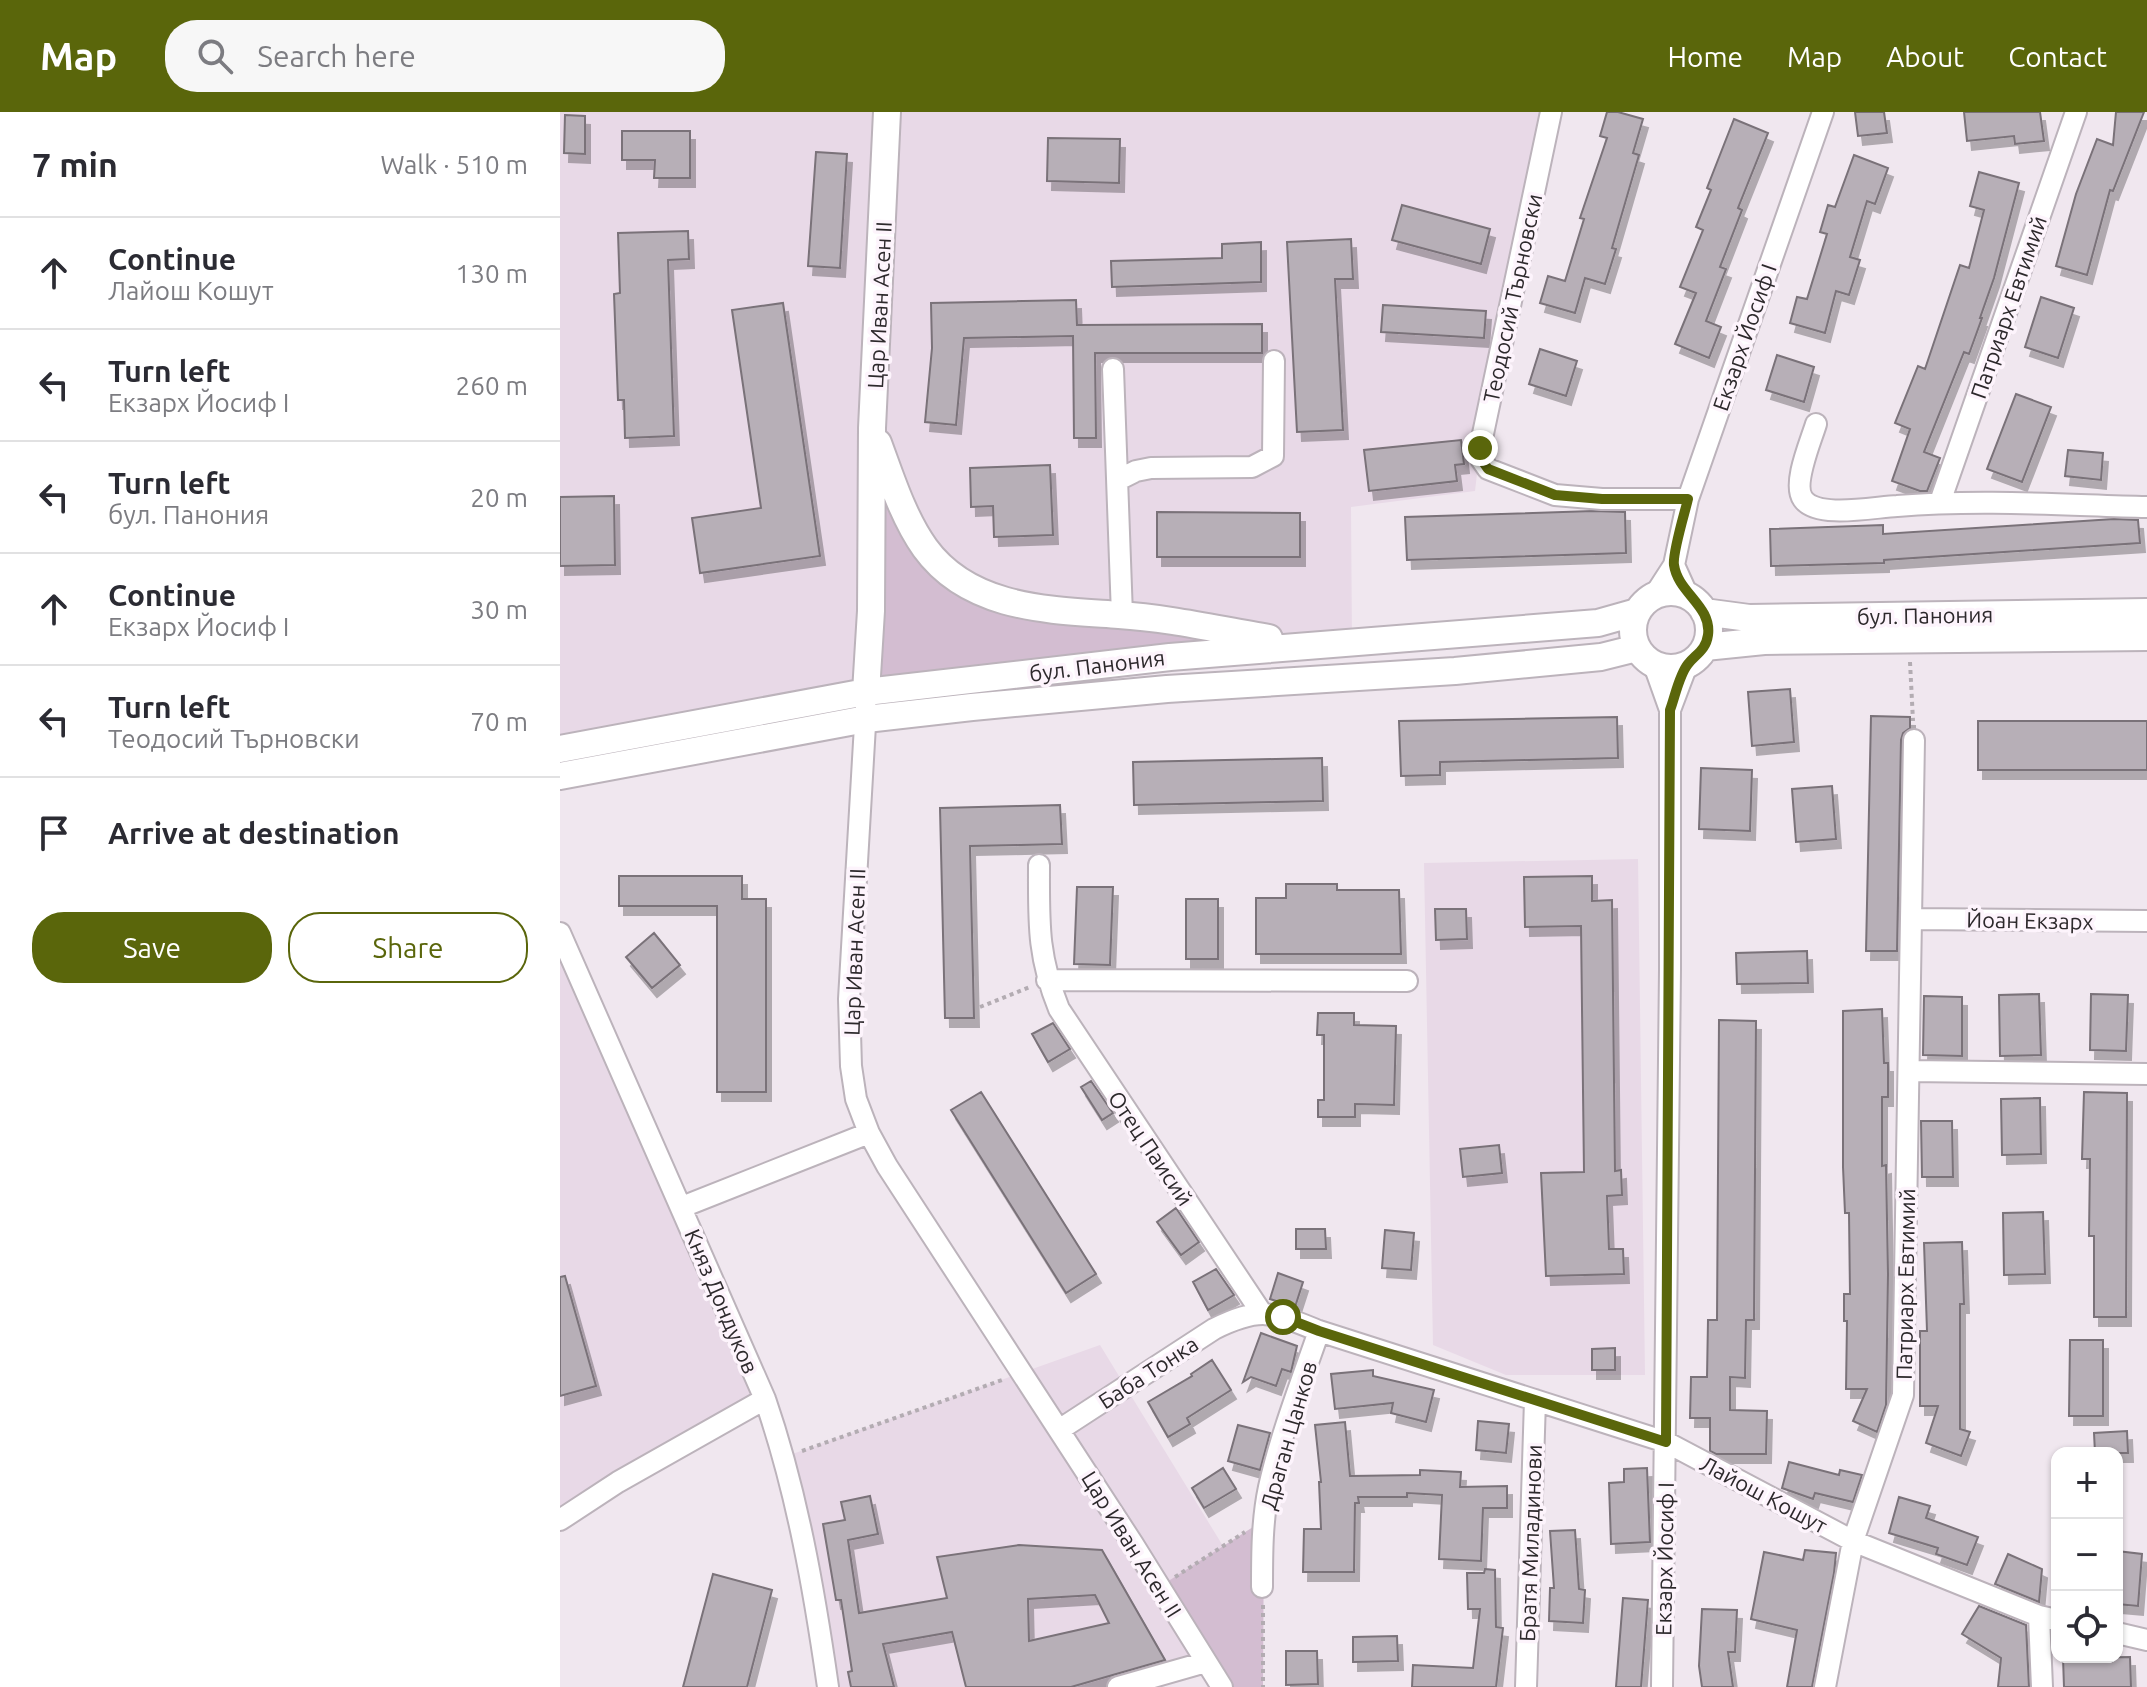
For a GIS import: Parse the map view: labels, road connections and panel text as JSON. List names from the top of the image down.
{
  "streets": {
    "main road": ["Цар Иван Асен II", "бул. Панония"],
    "street": [
      "Теодосий Търновски",
      "Патриарх Евтимий",
      "Екзарх Йосиф I",
      "Йоан Екзарх",
      "Отец Паисий",
      "Княз Дондуков",
      "Баба Тонка",
      "Драган Цанков",
      "Лайош Кошут",
      "Братя Миладинови"
    ]
  },
  "crossings": [
    ["Теодосий Търновски", "Екзарх Йосиф I"],
    ["Цар Иван Асен II", "бул. Панония"],
    ["Цар Иван Асен II", "Баба Тонка"],
    ["Патриарх Евтимий", "Йоан Екзарх"],
    ["Патриарх Евтимий", "Лайош Кошут"],
    ["Екзарх Йосиф I", "бул. Панония"],
    ["Екзарх Йосиф I", "Лайош Кошут"],
    ["Отец Паисий", "Лайош Кошут"],
    ["Баба Тонка", "Лайош Кошут"],
    ["Драган Цанков", "Лайош Кошут"],
    ["Лайош Кошут", "Братя Миладинови"]
  ],
  "page": {
    "header": "Map",
    "search": "Search here",
    "nav": [
      "Home",
      "Map",
      "About",
      "Contact"
    ],
    "heading": ["7 min", "Walk · 510 m"],
    "list": [
      ["Continue", "Лайош Кошут", "130 m"],
      ["Turn left", "Екзарх Йосиф I", "260 m"],
      ["Turn left", "бул. Панония", "20 m"],
      ["Continue", "Екзарх Йосиф I", "30 m"],
      ["Turn left", "Теодосий Търновски", "70 m"],
      "Arrive at destination"
    ],
    "buttons": ["Save", "Share"],
    "map_buttons": ["+", "−"]
  }
}
